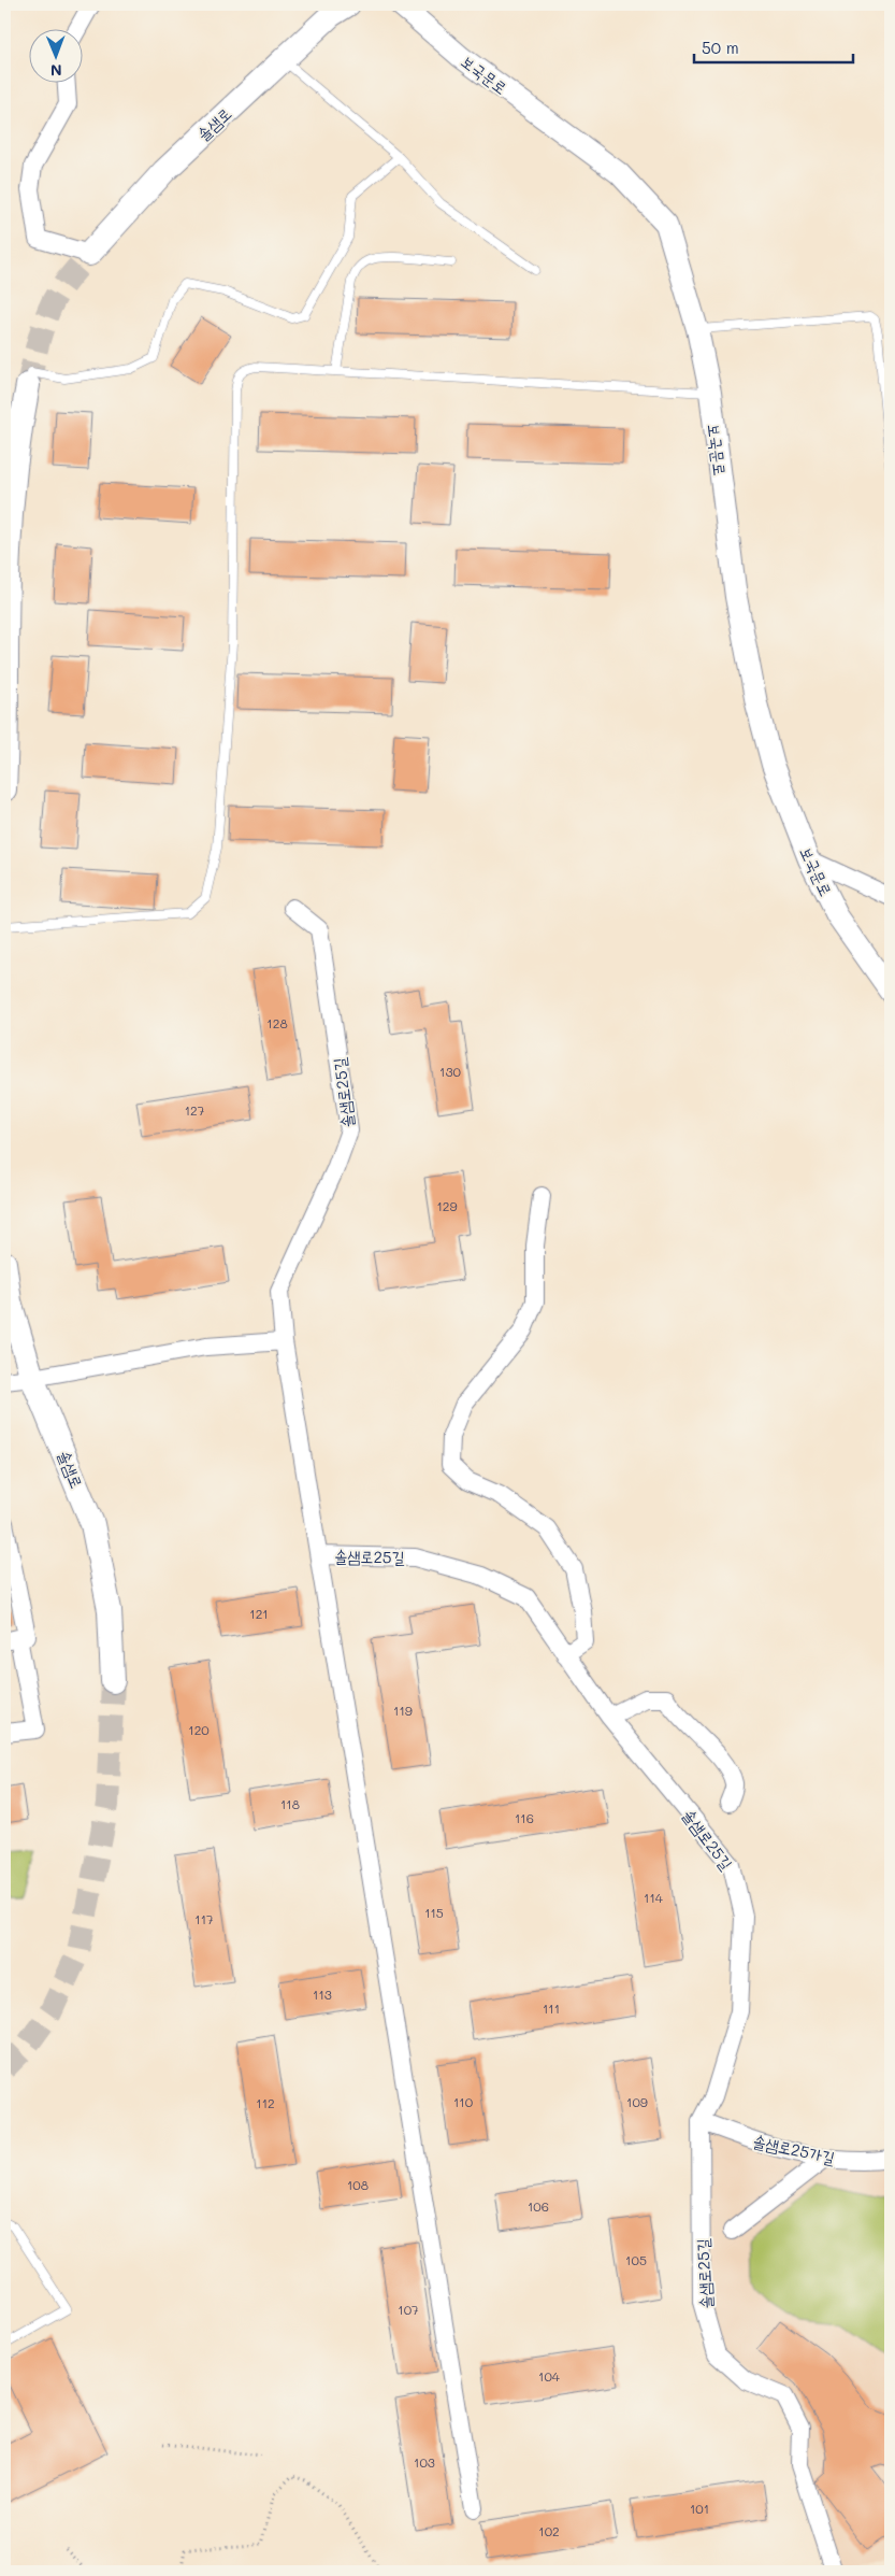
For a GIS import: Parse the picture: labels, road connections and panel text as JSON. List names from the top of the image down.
{
  "streets": {
    "main road": ["솔샘로"],
    "street": ["보국문로", "솔샘로25길", "솔샘로25가길"]
  },
  "crossings": [
    ["솔샘로25길", "솔샘로25가길"]
  ],
  "house_numbers": [
    "128",
    "130",
    "127",
    "129",
    "121",
    "119",
    "120",
    "118",
    "116",
    "114",
    "115",
    "117",
    "113",
    "111",
    "110",
    "109",
    "112",
    "108",
    "106",
    "105",
    "107",
    "104",
    "103",
    "101",
    "102"
  ],
  "scale_bar": "50 m",
  "north": "bottom"
}
